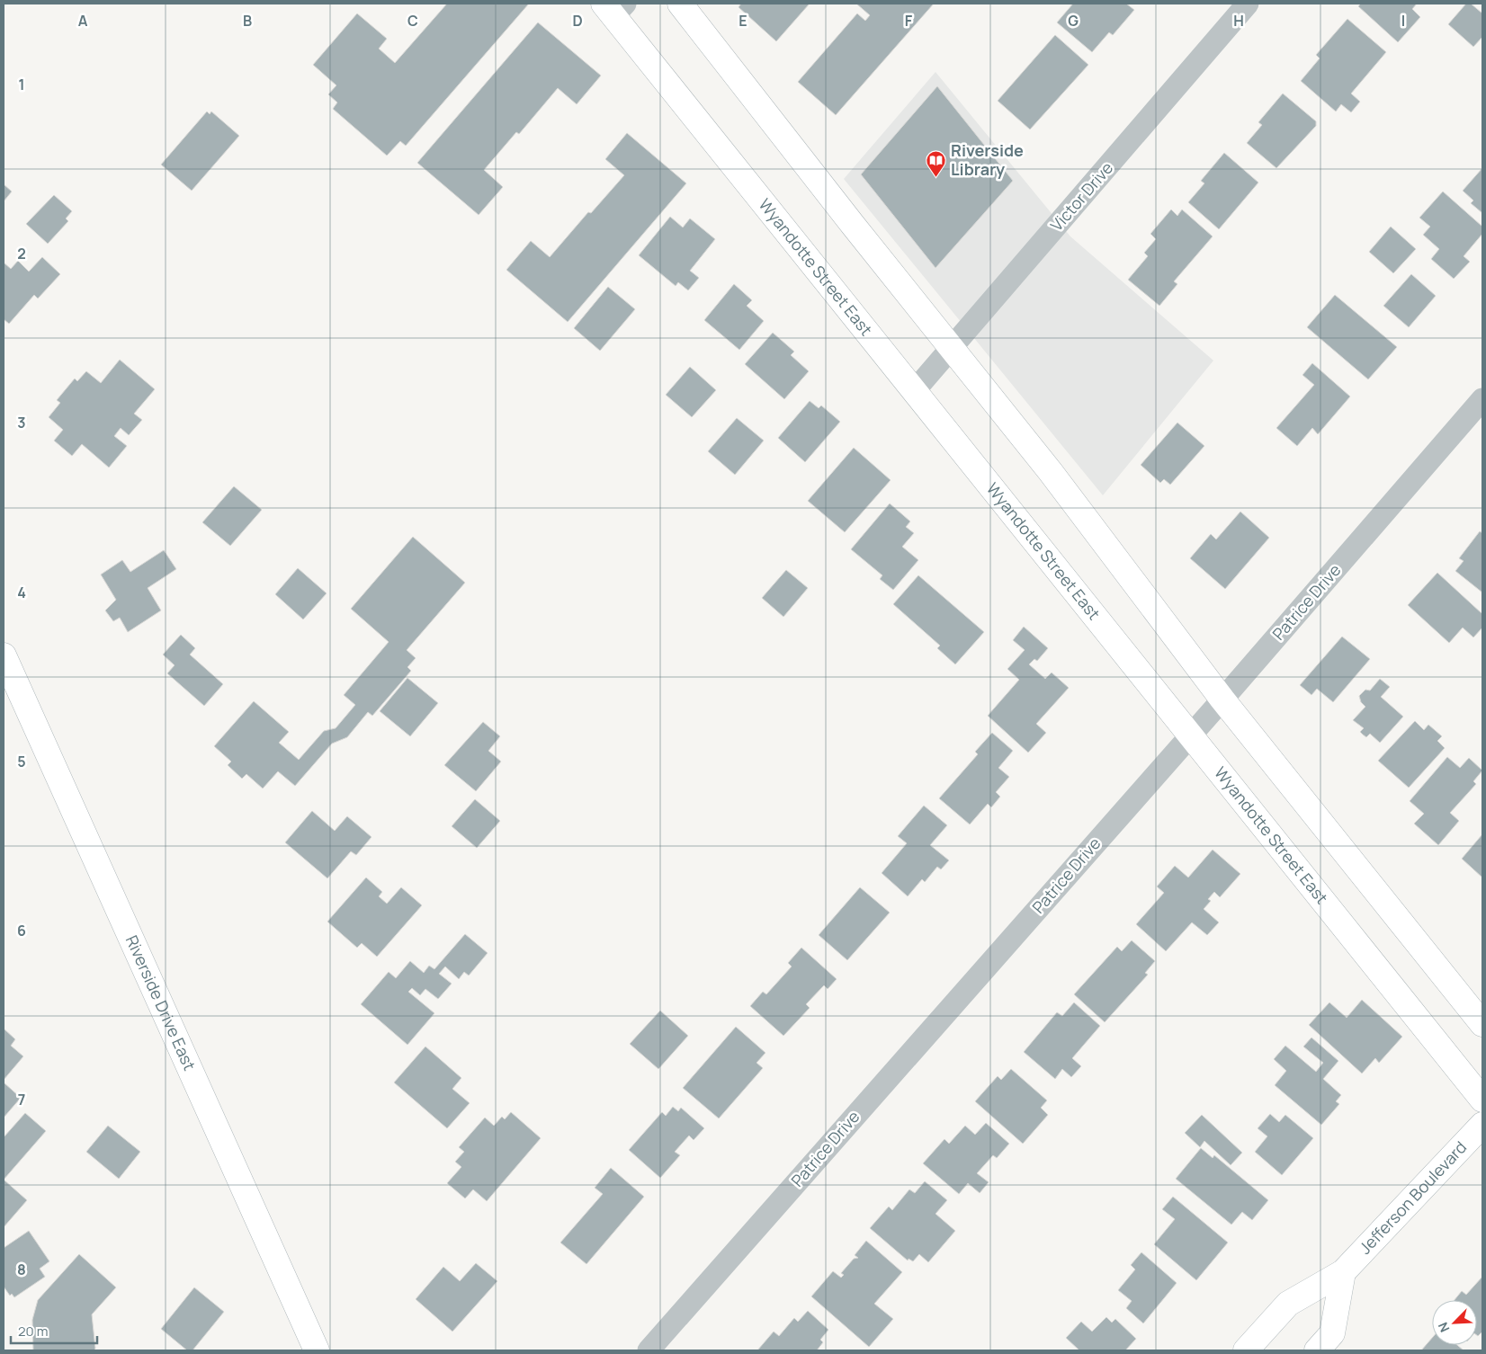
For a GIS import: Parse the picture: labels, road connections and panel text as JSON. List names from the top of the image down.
{
  "streets": {
    "main road": ["Wyandotte Street East", "Riverside Drive East", "Jefferson Boulevard"],
    "street": ["Victor Drive", "Patrice Drive"]
  },
  "crossings": [
    ["Victor Drive", "Wyandotte Street East"],
    ["Wyandotte Street East", "Patrice Drive"]
  ],
  "places": {
    "library": ["Riverside Library"]
  },
  "scale_bar": "20 m",
  "north": "bottom left",
  "grid": {
    "columns": [
      "A",
      "B",
      "C",
      "D",
      "E",
      "F",
      "G",
      "H",
      "I"
    ],
    "rows": [
      "1",
      "2",
      "3",
      "4",
      "5",
      "6",
      "7",
      "8"
    ]
  }
}
